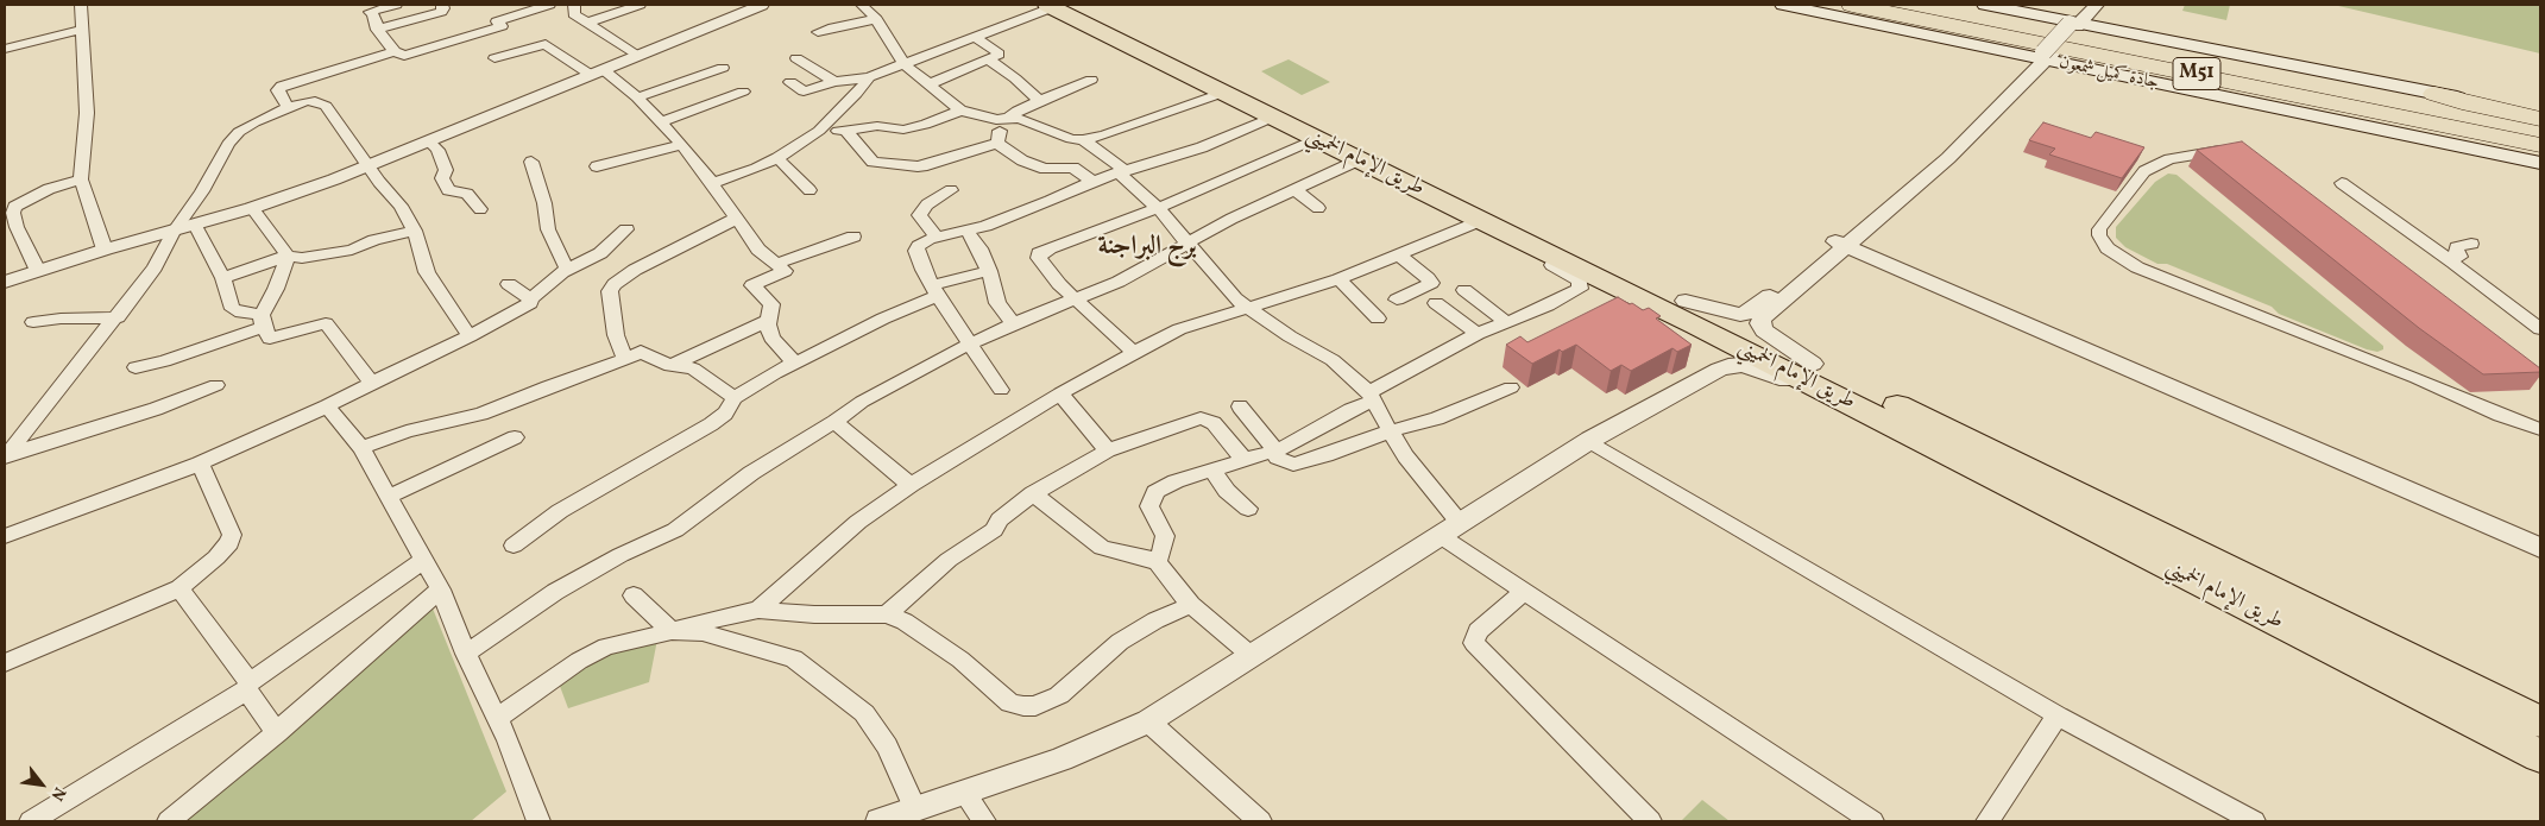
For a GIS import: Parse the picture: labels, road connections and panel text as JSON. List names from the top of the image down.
{
  "streets": {
    "highway": ["جادة كميل شمعون", "M51", "طريق الإمام الخميني"]
  },
  "districts": ["برج البراجنة"],
  "north": "bottom right"
}
